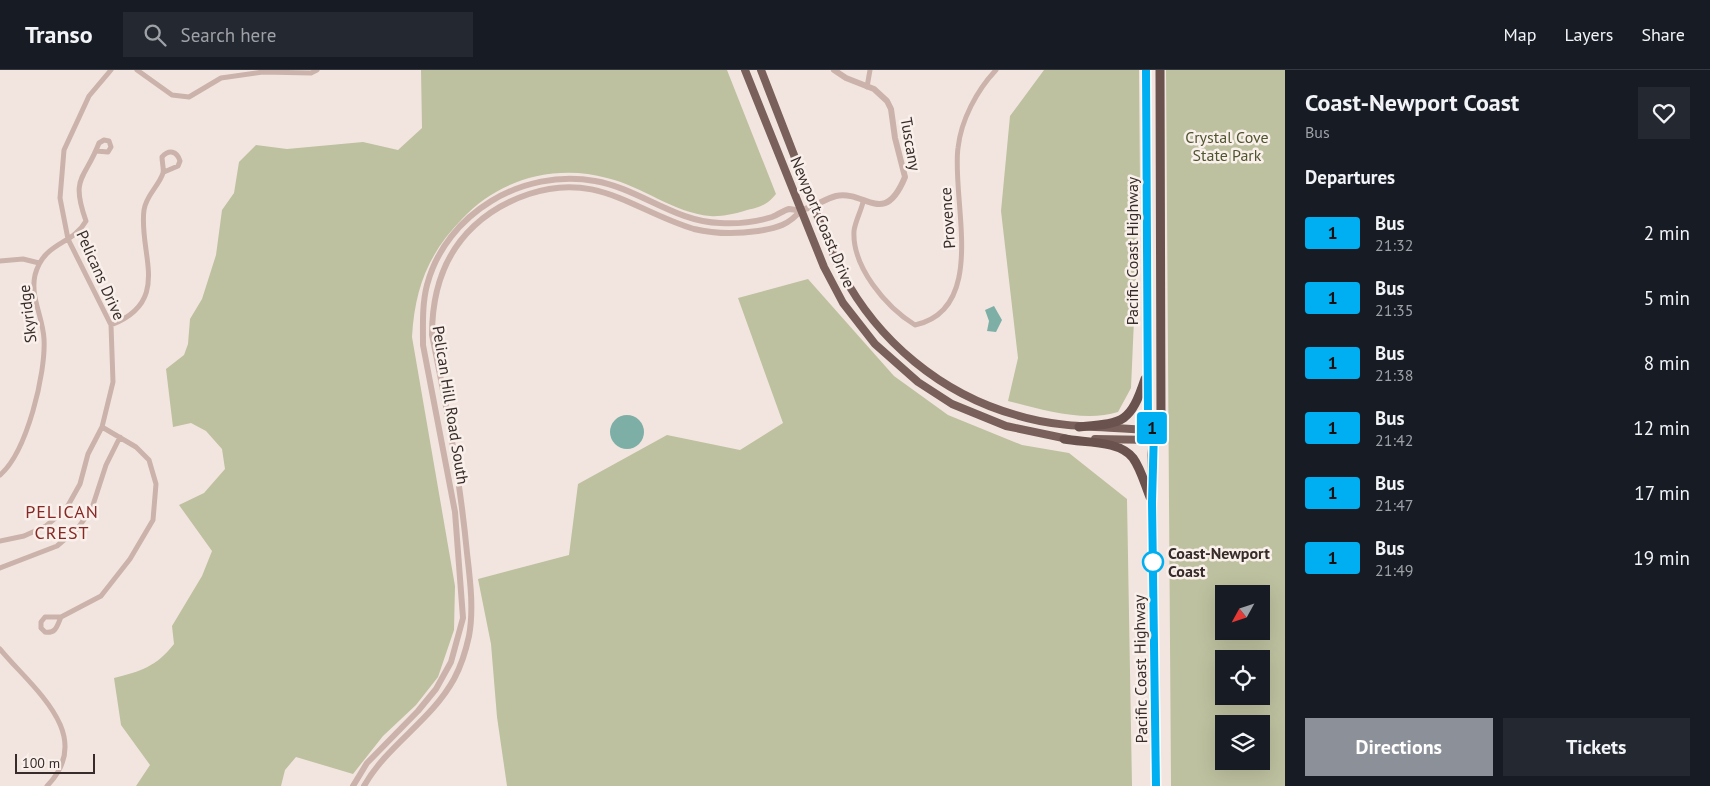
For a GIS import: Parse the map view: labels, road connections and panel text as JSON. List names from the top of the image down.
{
  "streets": {
    "highway": ["Pacific Coast Highway"],
    "main road": ["Newport Coast Drive"],
    "street": [
      "Tuscany",
      "Provence",
      "Pelicans Drive",
      "Skyridge",
      "Pelican Hill Road South"
    ]
  },
  "crossings": [
    ["Tuscany", "Provence"],
    ["Tuscany", "Newport Coast Drive"],
    ["Tuscany", "Pelican Hill Road South"],
    ["Newport Coast Drive", "Pacific Coast Highway"],
    ["Newport Coast Drive", "Pelican Hill Road South"]
  ],
  "districts": ["PELICAN CREST"],
  "parks": ["Crystal Cove State Park"],
  "places": ["Coast-Newport Coast"],
  "lines": ["bus line 1"],
  "scale_bar": "100 m",
  "north": "bottom left",
  "page": {
    "header": "Transo",
    "search": "Search here",
    "nav": ["Map", "Layers", "Share"],
    "on_map": "1",
    "heading": [
      ["Coast-Newport Coast", "Bus"],
      "Departures"
    ],
    "list": [
      {
        "mark": "1",
        "name": "Bus",
        "note": "21:32",
        "value": "2 min"
      },
      {
        "mark": "1",
        "name": "Bus",
        "note": "21:35",
        "value": "5 min"
      },
      {
        "mark": "1",
        "name": "Bus",
        "note": "21:38",
        "value": "8 min"
      },
      {
        "mark": "1",
        "name": "Bus",
        "note": "21:42",
        "value": "12 min"
      },
      {
        "mark": "1",
        "name": "Bus",
        "note": "21:47",
        "value": "17 min"
      },
      {
        "mark": "1",
        "name": "Bus",
        "note": "21:49",
        "value": "19 min"
      }
    ],
    "buttons": ["Directions", "Tickets"],
    "scale": "100 m"
  }
}
